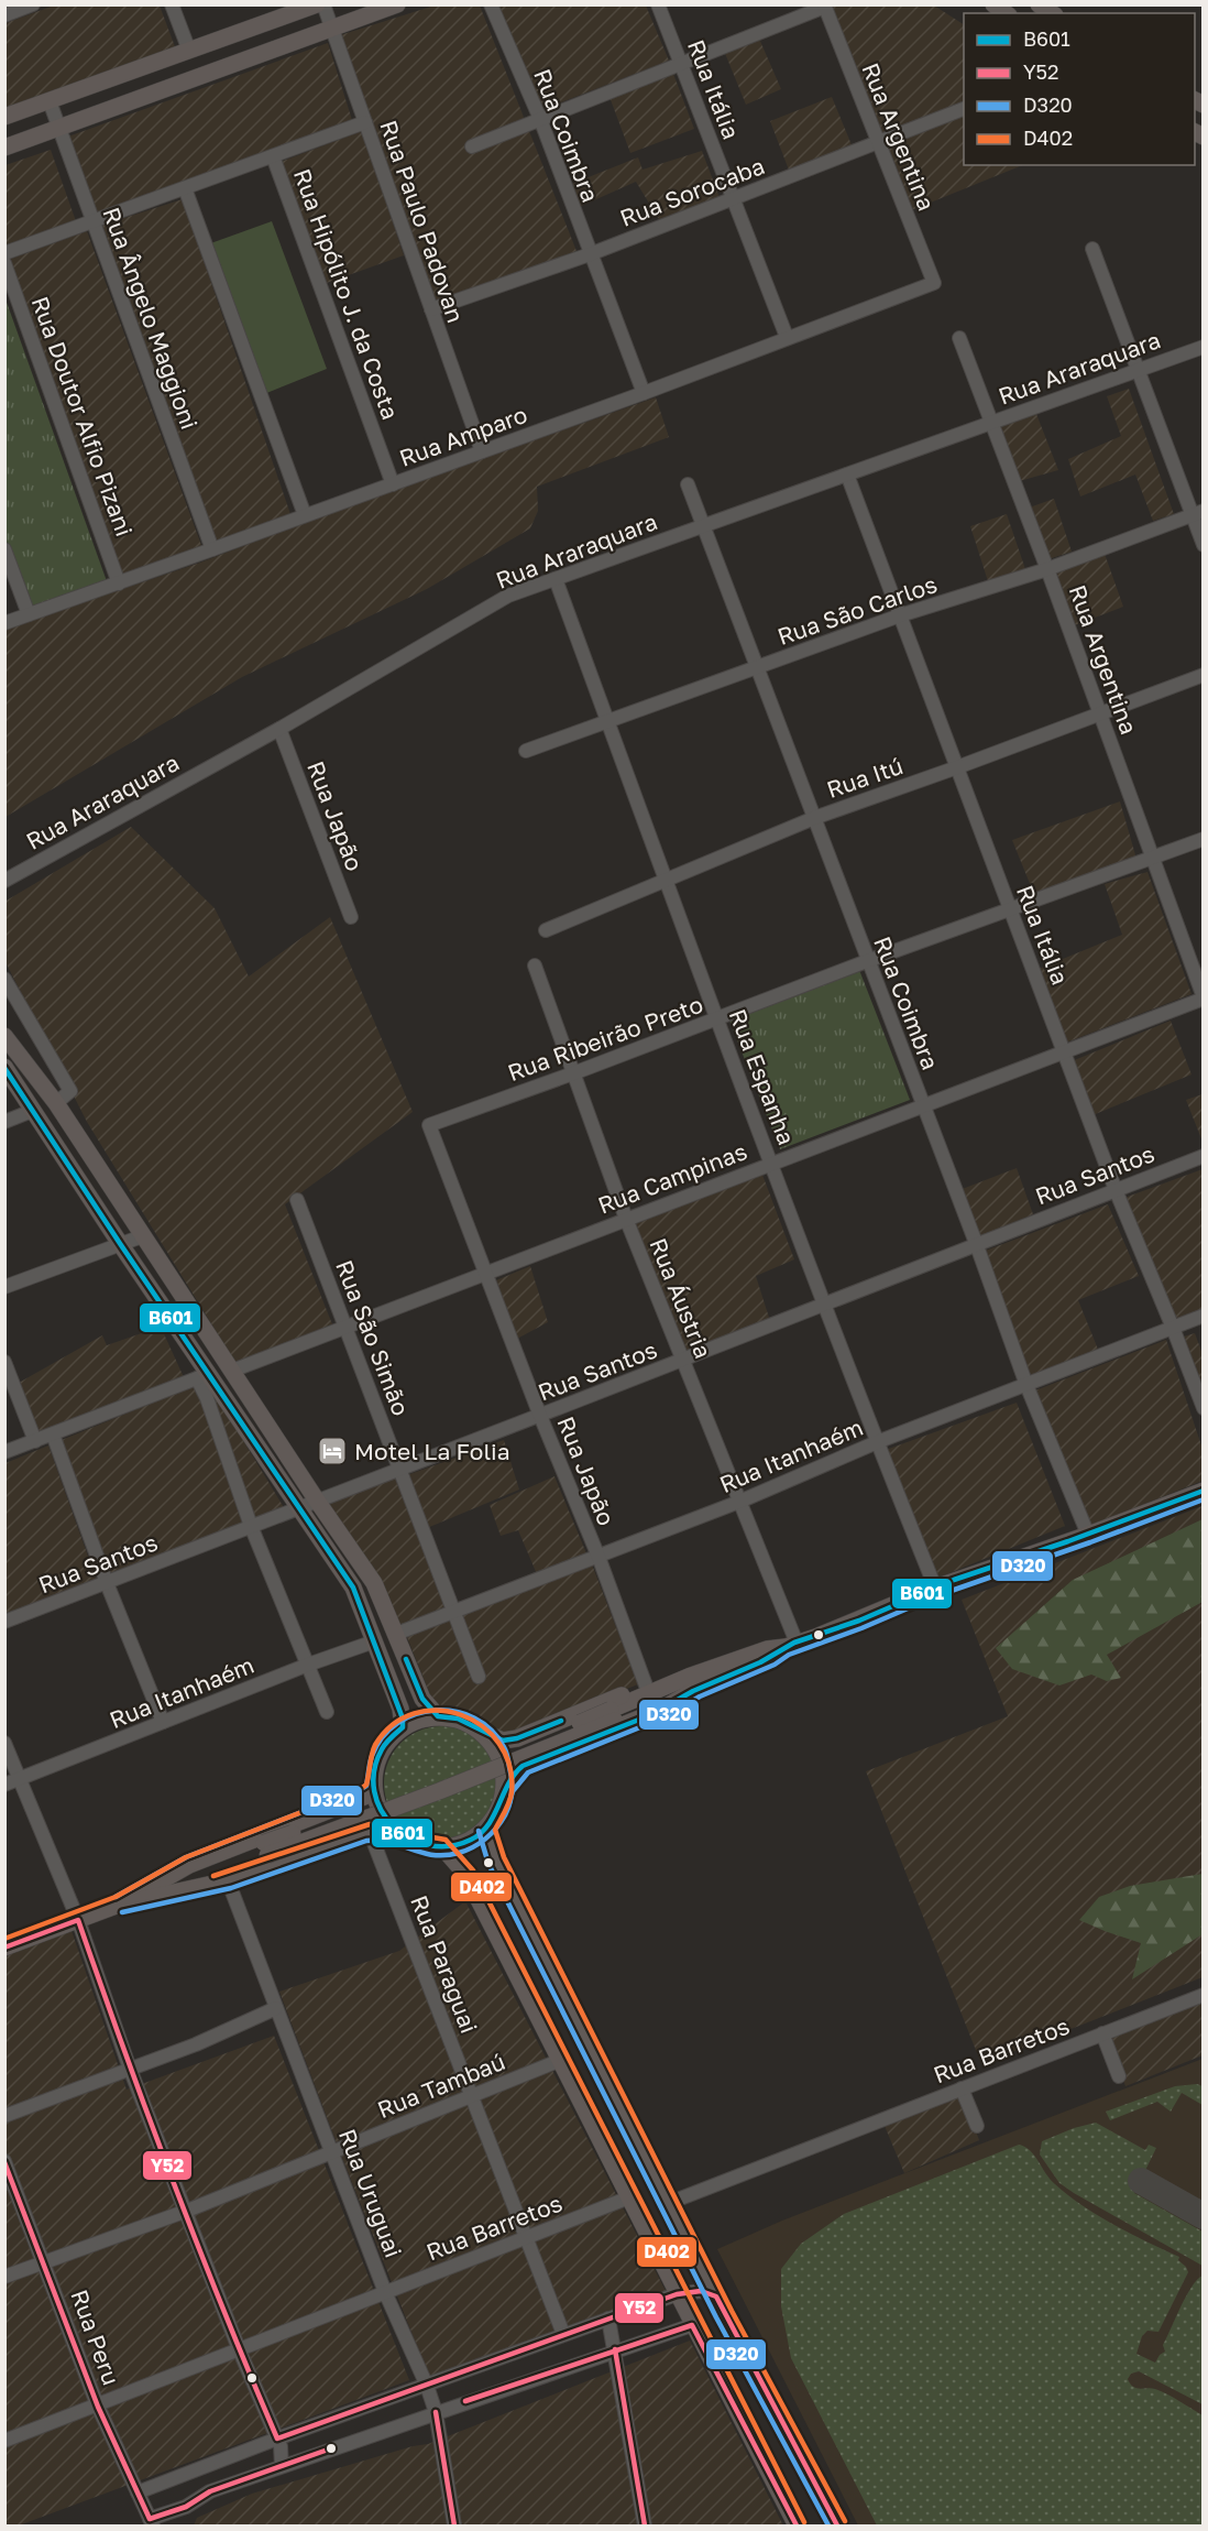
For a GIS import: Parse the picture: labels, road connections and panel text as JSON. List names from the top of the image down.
{
  "streets": {
    "street": [
      "Rua Itália",
      "Rua Coimbra",
      "Rua Argentina",
      "Rua Sorocaba",
      "Rua Paulo Padovan",
      "Rua Hipólito J. da Costa",
      "Rua Ângelo Maggioni",
      "Rua Araraquara",
      "Rua Doutor Alfio Pizani",
      "Rua Amparo",
      "Rua São Carlos",
      "Rua Itú",
      "Rua Japão",
      "Rua Ribeirão Preto",
      "Rua Espanha",
      "Rua Santos",
      "Rua Campinas",
      "Rua Áustria",
      "Rua São Simão",
      "Rua Itanhaém",
      "Rua Paraguai",
      "Rua Barretos",
      "Rua Tambaú",
      "Rua Uruguai",
      "Rua Peru"
    ]
  },
  "crossings": [
    ["Rua Itália", "Rua Sorocaba"],
    ["Rua Itália", "Rua Araraquara"],
    ["Rua Itália", "Rua Amparo"],
    ["Rua Itália", "Rua São Carlos"],
    ["Rua Itália", "Rua Itú"],
    ["Rua Itália", "Rua Ribeirão Preto"],
    ["Rua Itália", "Rua Santos"],
    ["Rua Itália", "Rua Campinas"],
    ["Rua Itália", "Rua Itanhaém"],
    ["Rua Coimbra", "Rua Sorocaba"],
    ["Rua Coimbra", "Rua Araraquara"],
    ["Rua Coimbra", "Rua Amparo"],
    ["Rua Coimbra", "Rua São Carlos"],
    ["Rua Coimbra", "Rua Itú"],
    ["Rua Coimbra", "Rua Ribeirão Preto"],
    ["Rua Coimbra", "Rua Santos"],
    ["Rua Coimbra", "Rua Campinas"],
    ["Rua Coimbra", "Rua Itanhaém"],
    ["Rua Argentina", "Rua Sorocaba"],
    ["Rua Argentina", "Rua Araraquara"],
    ["Rua Argentina", "Rua Amparo"],
    ["Rua Argentina", "Rua São Carlos"],
    ["Rua Argentina", "Rua Itú"],
    ["Rua Argentina", "Rua Ribeirão Preto"],
    ["Rua Argentina", "Rua Campinas"],
    ["Rua Sorocaba", "Rua Paulo Padovan"],
    ["Rua Paulo Padovan", "Rua Amparo"],
    ["Rua Hipólito J. da Costa", "Rua Amparo"],
    ["Rua Ângelo Maggioni", "Rua Amparo"],
    ["Rua Araraquara", "Rua Japão"],
    ["Rua Araraquara", "Rua Espanha"],
    ["Rua Doutor Alfio Pizani", "Rua Amparo"],
    ["Rua São Carlos", "Rua Espanha"],
    ["Rua Itú", "Rua Espanha"],
    ["Rua Japão", "Rua Ribeirão Preto"],
    ["Rua Japão", "Rua Santos"],
    ["Rua Japão", "Rua Campinas"],
    ["Rua Japão", "Rua Itanhaém"],
    ["Rua Ribeirão Preto", "Rua Espanha"],
    ["Rua Ribeirão Preto", "Rua Áustria"],
    ["Rua Espanha", "Rua Santos"],
    ["Rua Espanha", "Rua Campinas"],
    ["Rua Espanha", "Rua Itanhaém"],
    ["Rua Santos", "Rua Áustria"],
    ["Rua Santos", "Rua São Simão"],
    ["Rua Campinas", "Rua Áustria"],
    ["Rua Campinas", "Rua São Simão"],
    ["Rua Áustria", "Rua Itanhaém"],
    ["Rua São Simão", "Rua Itanhaém"],
    ["Rua Paraguai", "Rua Barretos"],
    ["Rua Paraguai", "Rua Tambaú"],
    ["Rua Barretos", "Rua Uruguai"],
    ["Rua Barretos", "Rua Peru"],
    ["Rua Tambaú", "Rua Uruguai"],
    ["Rua Tambaú", "Rua Peru"]
  ],
  "places": {
    "hotel": ["Motel La Folia"]
  },
  "lines": [
    "transit line B601",
    "transit line D320",
    "transit line D402",
    "transit line Y52"
  ],
  "legend": [
    "B601",
    "Y52",
    "D320",
    "D402"
  ]
}
